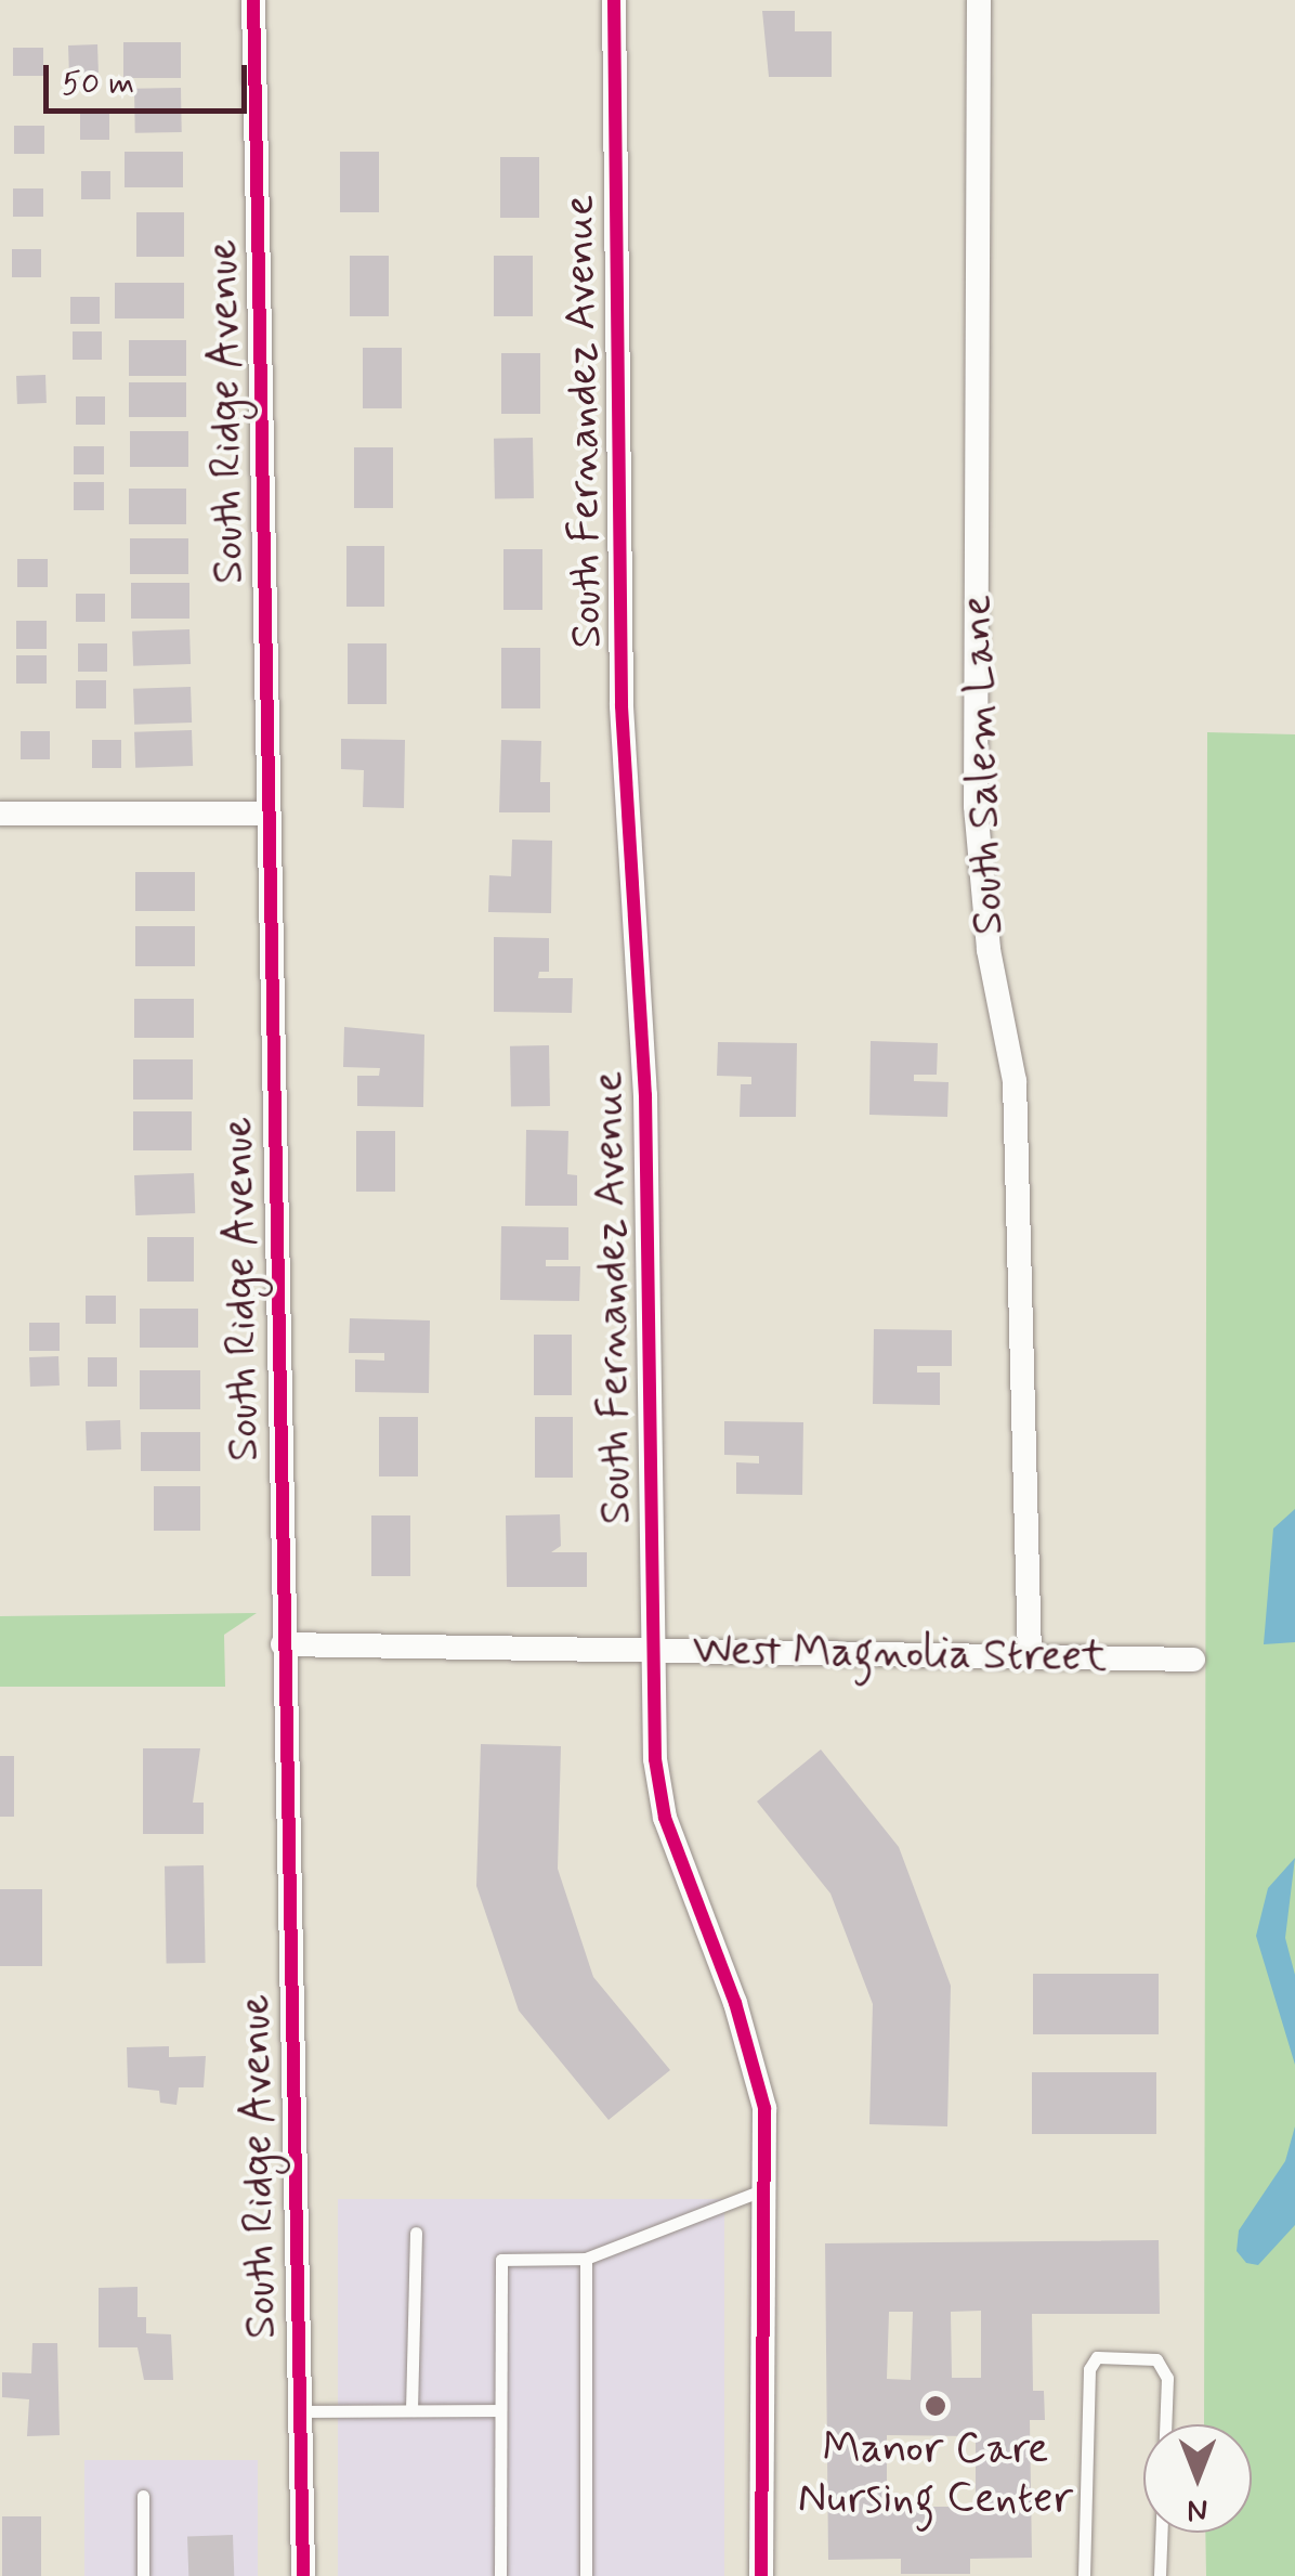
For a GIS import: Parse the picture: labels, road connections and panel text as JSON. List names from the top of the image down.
{
  "streets": {
    "street": [
      "South Ridge Avenue",
      "South Fernandez Avenue",
      "South Salem Lane",
      "West Magnolia Street"
    ]
  },
  "crossings": [
    ["South Ridge Avenue", "West Magnolia Street"],
    ["South Fernandez Avenue", "West Magnolia Street"],
    ["South Salem Lane", "West Magnolia Street"]
  ],
  "places": ["Manor Care Nursing Center"],
  "scale_bar": "50 m",
  "north": "bottom"
}
